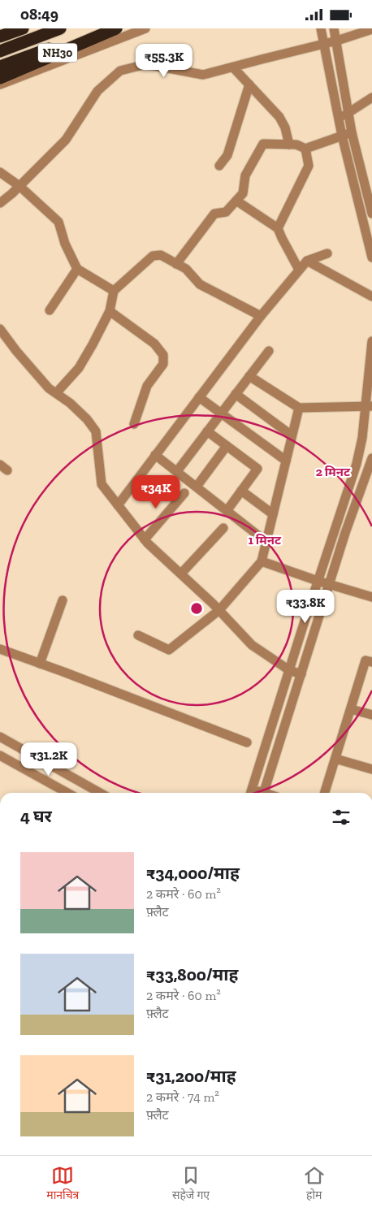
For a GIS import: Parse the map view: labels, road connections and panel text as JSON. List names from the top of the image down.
{
  "streets": {
    "highway": ["NH30"]
  },
  "page": {
    "status": "08:49",
    "price": [
      "₹55.3K",
      "₹34K",
      "₹33.8K",
      "₹31.2K"
    ],
    "heading": "4 घर",
    "list": [
      {
        "name": "₹34,000/माह",
        "note": "2 कमरे · 60 m² · फ़्लैट"
      },
      {
        "name": "₹33,800/माह",
        "note": "2 कमरे · 60 m² · फ़्लैट"
      },
      {
        "name": "₹31,200/माह",
        "note": "2 कमरे · 74 m² · फ़्लैट"
      }
    ],
    "tabs": ["मानचित्र", "सहेजे गए", "होम"]
  },
  "rings": ["2 मिनट", "1 मिनट"]
}
